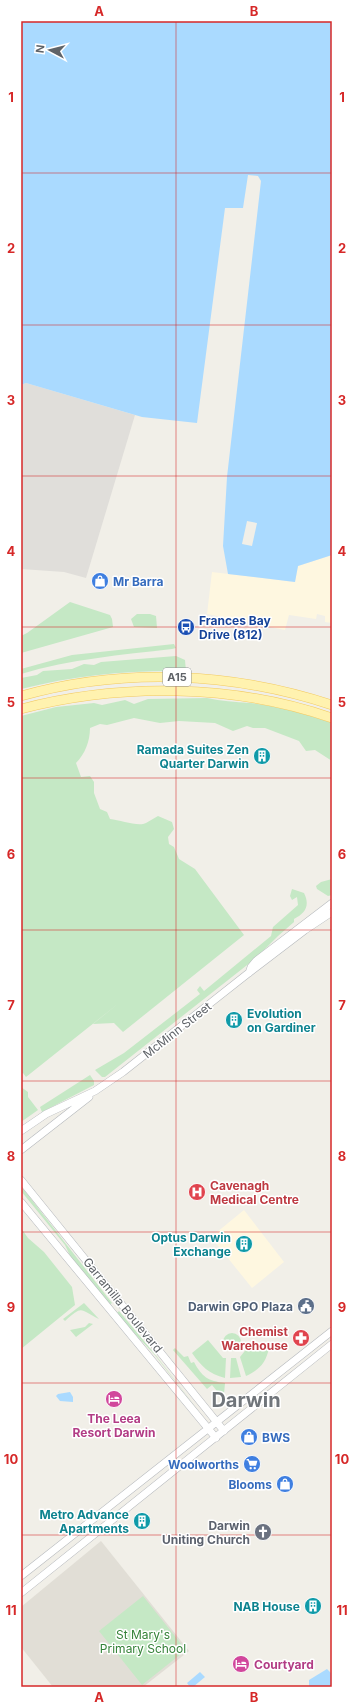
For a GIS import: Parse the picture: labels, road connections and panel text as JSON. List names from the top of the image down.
{
  "streets": {
    "main road": ["A15"],
    "street": ["McMinn Street", "Garramilla Boulevard"]
  },
  "districts": ["Darwin"],
  "parks": ["St Mary's Primary School"],
  "places": {
    "shop": ["Mr Barra", "BWS", "Blooms"],
    "bus stop": ["Frances Bay Drive (812)"],
    "building": [
      "Ramada Suites Zen Quarter Darwin",
      "Evolution on Gardiner",
      "Optus Darwin Exchange",
      "Metro Advance Apartments",
      "NAB House"
    ],
    "hospital": ["Cavenagh Medical Centre"],
    "public building": ["Darwin GPO Plaza"],
    "pharmacy": ["Chemist Warehouse"],
    "hotel": ["The Leea Resort Darwin", "Courtyard"],
    "supermarket": ["Woolworths"],
    "church": ["Darwin Uniting Church"]
  },
  "north": "left",
  "grid": {
    "columns": ["A", "B"],
    "rows": [
      "1",
      "2",
      "3",
      "4",
      "5",
      "6",
      "7",
      "8",
      "9",
      "10",
      "11"
    ]
  }
}
